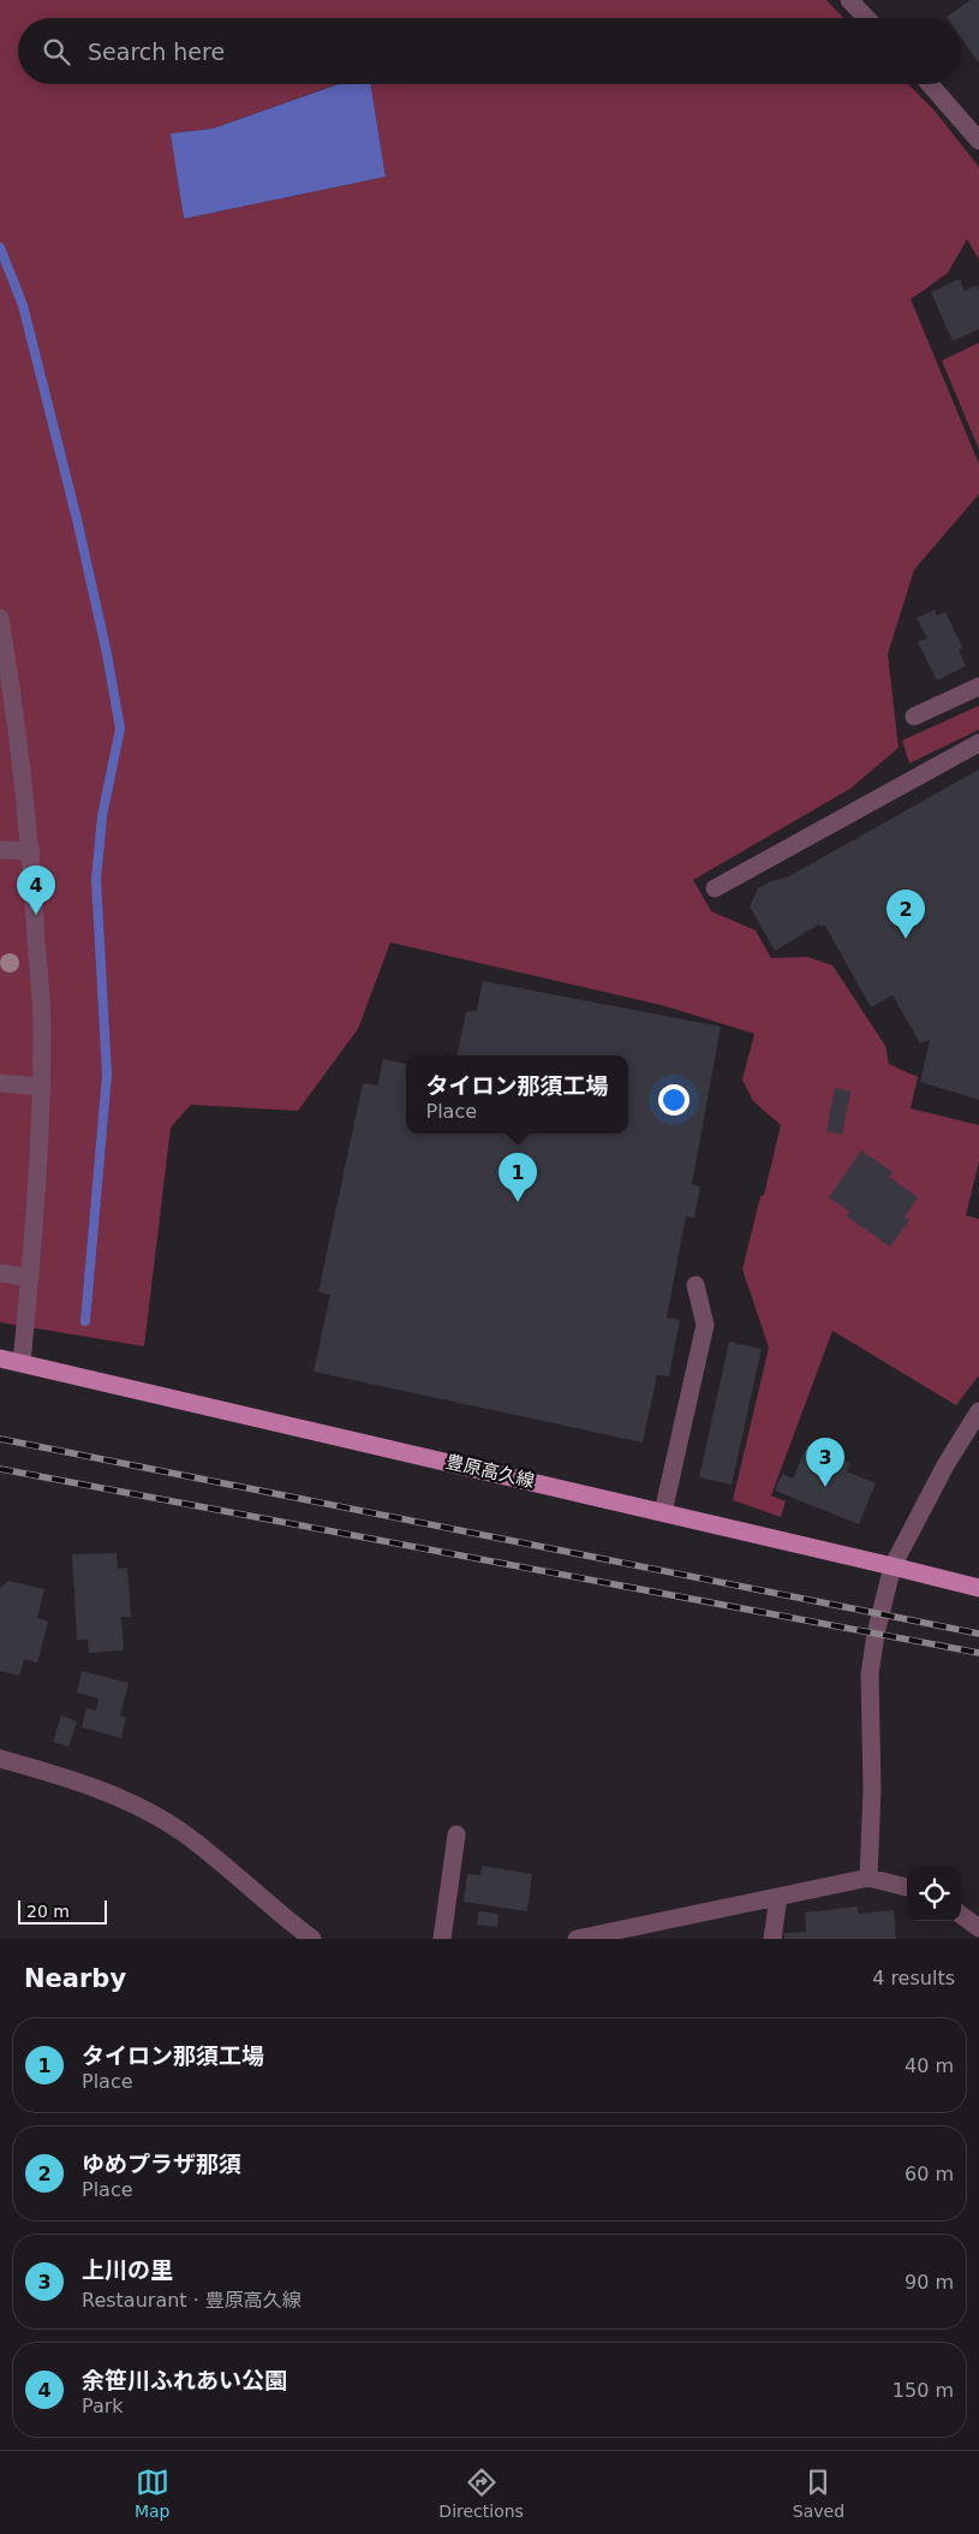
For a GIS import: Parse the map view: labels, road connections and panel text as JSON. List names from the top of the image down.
{
  "streets": {
    "main road": ["豊原高久線"]
  },
  "scale_bar": "20 m",
  "page": {
    "search": "Search here",
    "pins": [
      "4",
      "2",
      "1",
      "3"
    ],
    "popup": ["タイロン那須工場", "Place"],
    "scale": "20 m",
    "heading": ["Nearby", "4 results"],
    "list": [
      {
        "mark": "1",
        "name": "タイロン那須工場",
        "note": "Place",
        "value": "40 m"
      },
      {
        "mark": "2",
        "name": "ゆめプラザ那須",
        "note": "Place",
        "value": "60 m"
      },
      {
        "mark": "3",
        "name": "上川の里",
        "note": "Restaurant · 豊原高久線",
        "value": "90 m"
      },
      {
        "mark": "4",
        "name": "余笹川ふれあい公園",
        "note": "Park",
        "value": "150 m"
      }
    ],
    "nav": ["Map", "Directions", "Saved"]
  }
}
